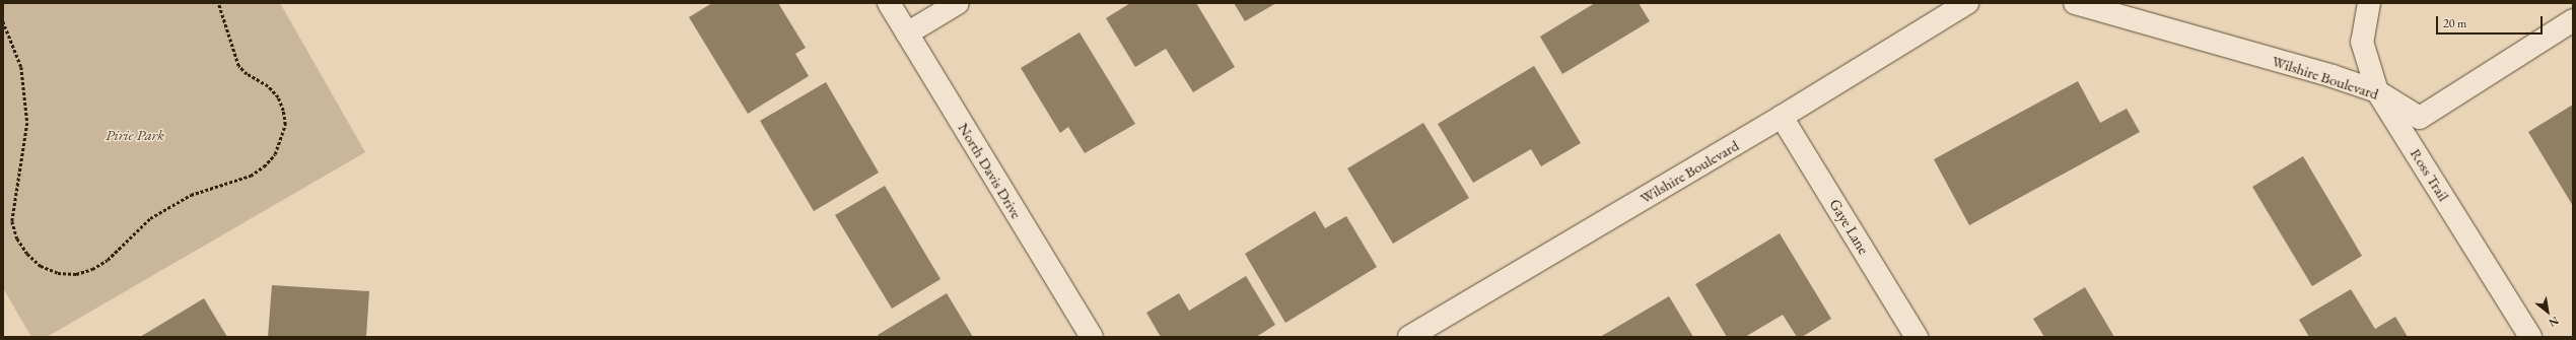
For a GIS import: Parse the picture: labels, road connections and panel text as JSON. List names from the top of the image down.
{
  "streets": {
    "street": [
      "Wilshire Boulevard",
      "North Davis Drive",
      "Ross Trail",
      "Gaye Lane"
    ]
  },
  "crossings": [
    ["Wilshire Boulevard", "Ross Trail"],
    ["Wilshire Boulevard", "Gaye Lane"]
  ],
  "parks": ["Pirie Park"],
  "scale_bar": "20 m",
  "north": "bottom right"
}
